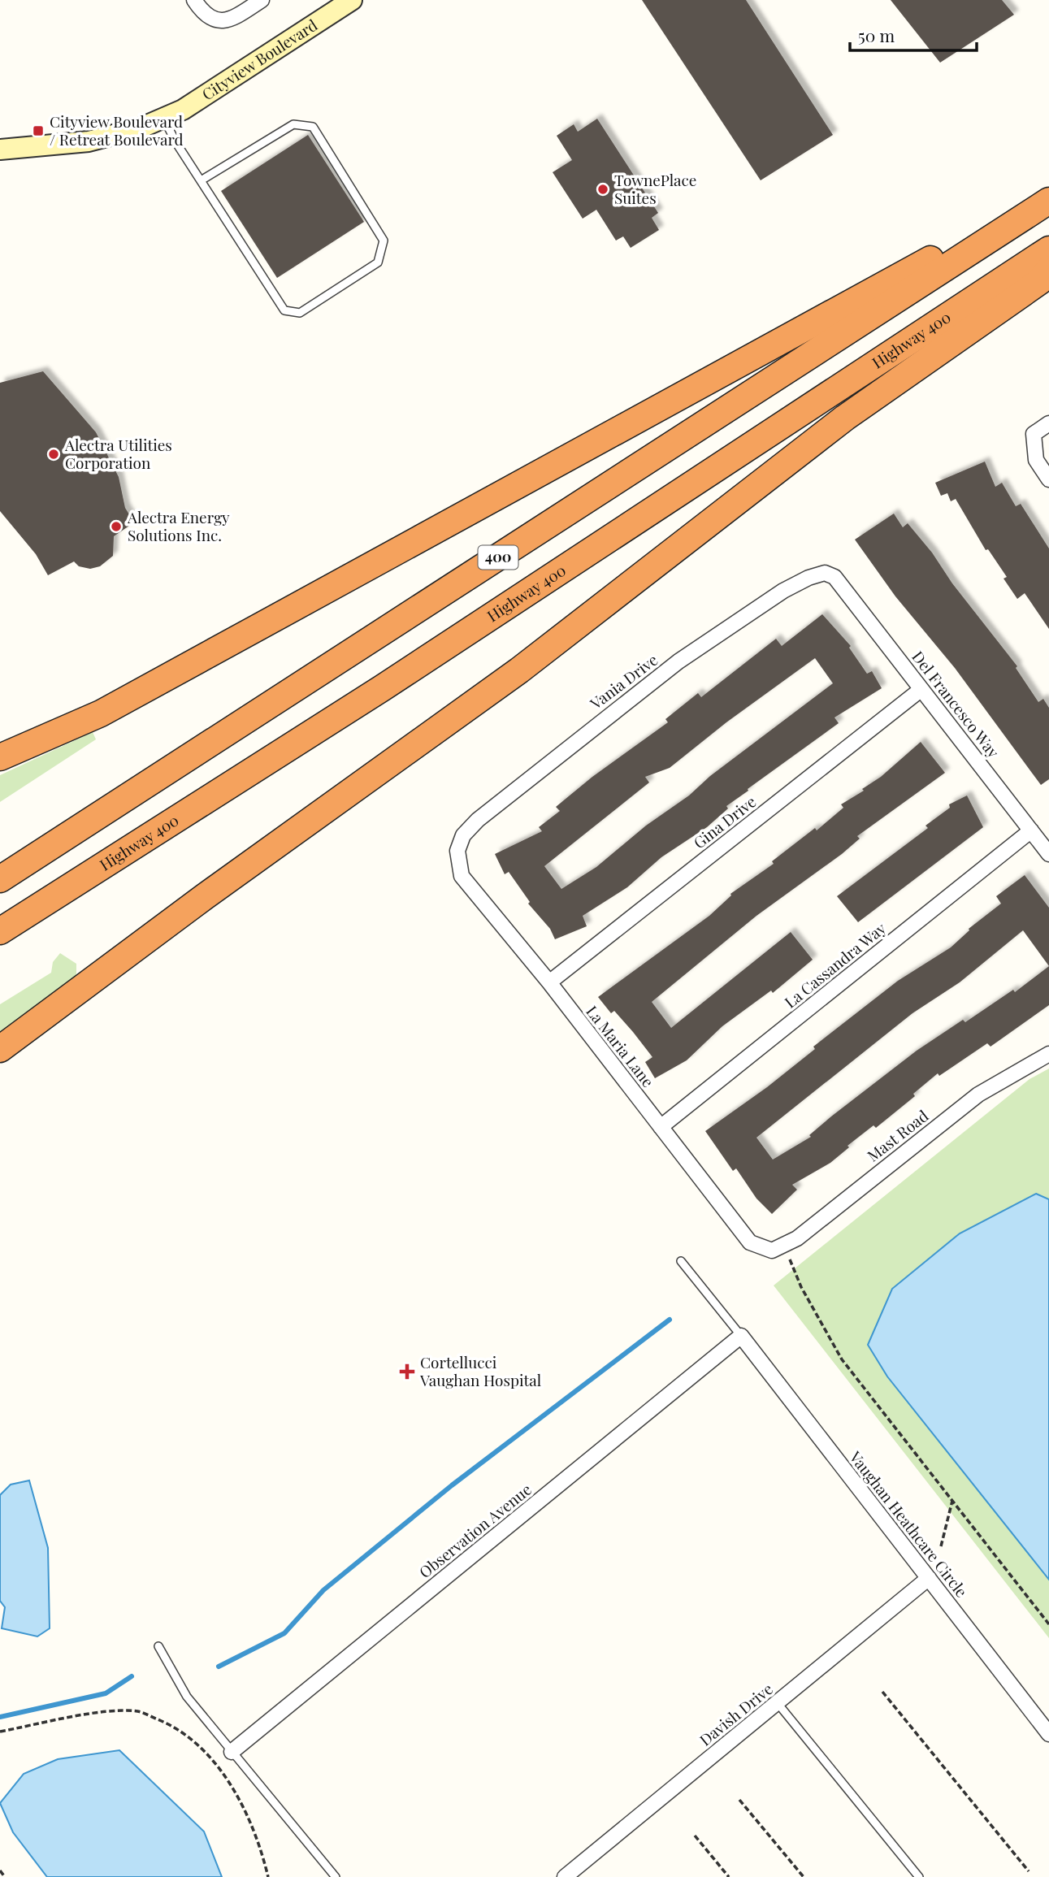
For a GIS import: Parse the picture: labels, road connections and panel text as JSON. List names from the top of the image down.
{
  "streets": {
    "highway": ["Highway 400", "400"],
    "street": [
      "Cityview Boulevard",
      "Vania Drive",
      "Del Francesco Way",
      "Gina Drive",
      "La Cassandra Way",
      "La Maria Lane",
      "Mast Road",
      "Vaughan Heathcare Circle",
      "Observation Avenue",
      "Davish Drive"
    ]
  },
  "crossings": [
    ["Vania Drive", "Del Francesco Way"],
    ["Vania Drive", "La Maria Lane"],
    ["Del Francesco Way", "Gina Drive"],
    ["Del Francesco Way", "La Cassandra Way"],
    ["Gina Drive", "La Maria Lane"],
    ["La Cassandra Way", "La Maria Lane"],
    ["La Maria Lane", "Mast Road"],
    ["Vaughan Heathcare Circle", "Observation Avenue"],
    ["Vaughan Heathcare Circle", "Davish Drive"]
  ],
  "places": {
    "transit": ["Cityview Boulevard / Retreat Boulevard"],
    "other": ["TownePlace Suites", "Alectra Utilities Corporation", "Alectra Energy Solutions Inc."],
    "health": ["Cortellucci Vaughan Hospital"]
  },
  "scale_bar": "50 m"
}
